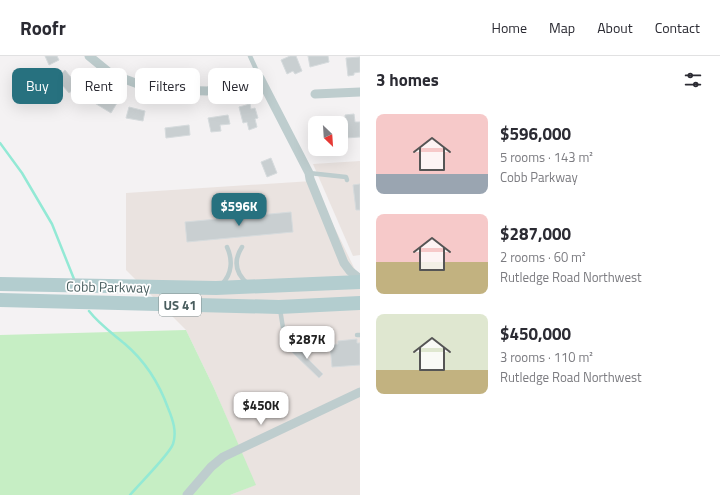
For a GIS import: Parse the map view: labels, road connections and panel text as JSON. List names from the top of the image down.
{
  "streets": {
    "main road": ["Cobb Parkway", "US 41"]
  },
  "north": "bottom right",
  "page": {
    "header": "Roofr",
    "nav": [
      "Home",
      "Map",
      "About",
      "Contact"
    ],
    "heading": "3 homes",
    "chip": [
      "Buy",
      "Rent",
      "Filters",
      "New"
    ],
    "list": [
      {
        "name": "$596,000",
        "note": "5 rooms · 143 m² · Cobb Parkway"
      },
      {
        "name": "$287,000",
        "note": "2 rooms · 60 m² · Rutledge Road Northwest"
      },
      {
        "name": "$450,000",
        "note": "3 rooms · 110 m² · Rutledge Road Northwest"
      }
    ],
    "price": ["$596K", "$287K", "$450K"]
  }
}
